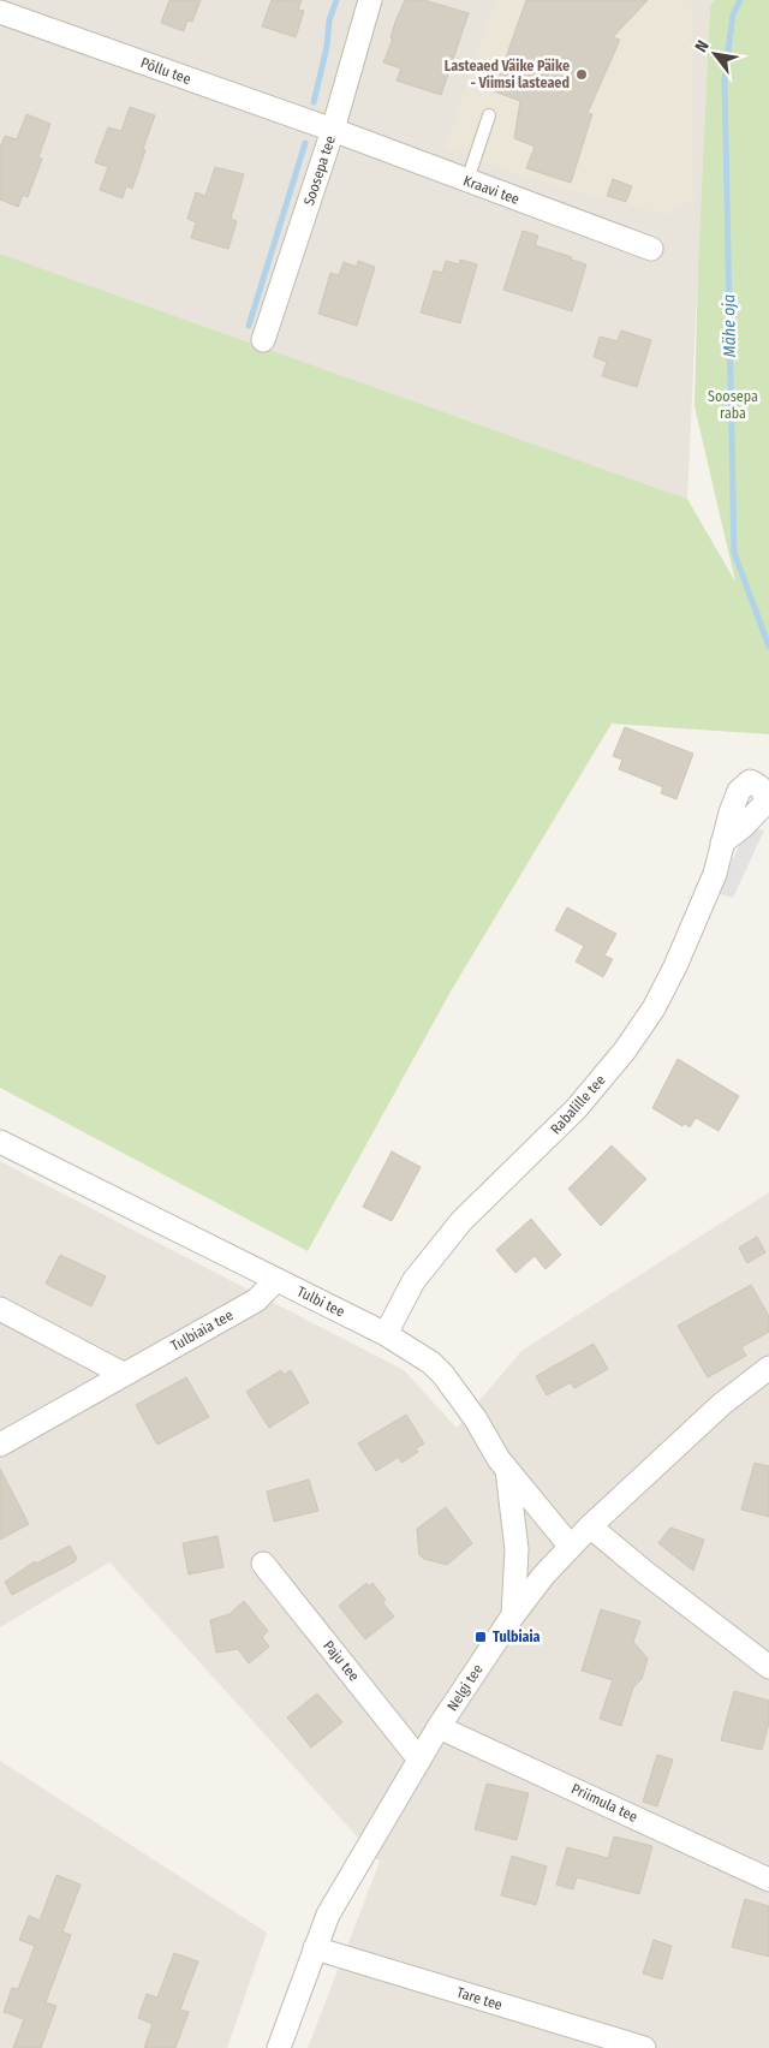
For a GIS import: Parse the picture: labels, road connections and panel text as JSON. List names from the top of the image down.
{
  "streets": {
    "street": [
      "Põllu tee",
      "Soosepa tee",
      "Kraavi tee",
      "Rabalille tee",
      "Tulbi tee",
      "Tulbiaia tee",
      "Paju tee",
      "Nelgi tee",
      "Priimula tee",
      "Tare tee"
    ]
  },
  "crossings": [
    ["Põllu tee", "Soosepa tee"],
    ["Põllu tee", "Kraavi tee"],
    ["Soosepa tee", "Kraavi tee"],
    ["Rabalille tee", "Tulbi tee"],
    ["Tulbi tee", "Tulbiaia tee"],
    ["Tulbi tee", "Nelgi tee"],
    ["Paju tee", "Nelgi tee"],
    ["Nelgi tee", "Priimula tee"],
    ["Nelgi tee", "Tare tee"]
  ],
  "water": ["Mähe oja"],
  "parks": ["Soosepa raba"],
  "places": {
    "other": ["Lasteaed Väike Päike - Viimsi lasteaed"],
    "transit": ["Tulbiaia"]
  },
  "north": "top left"
}
